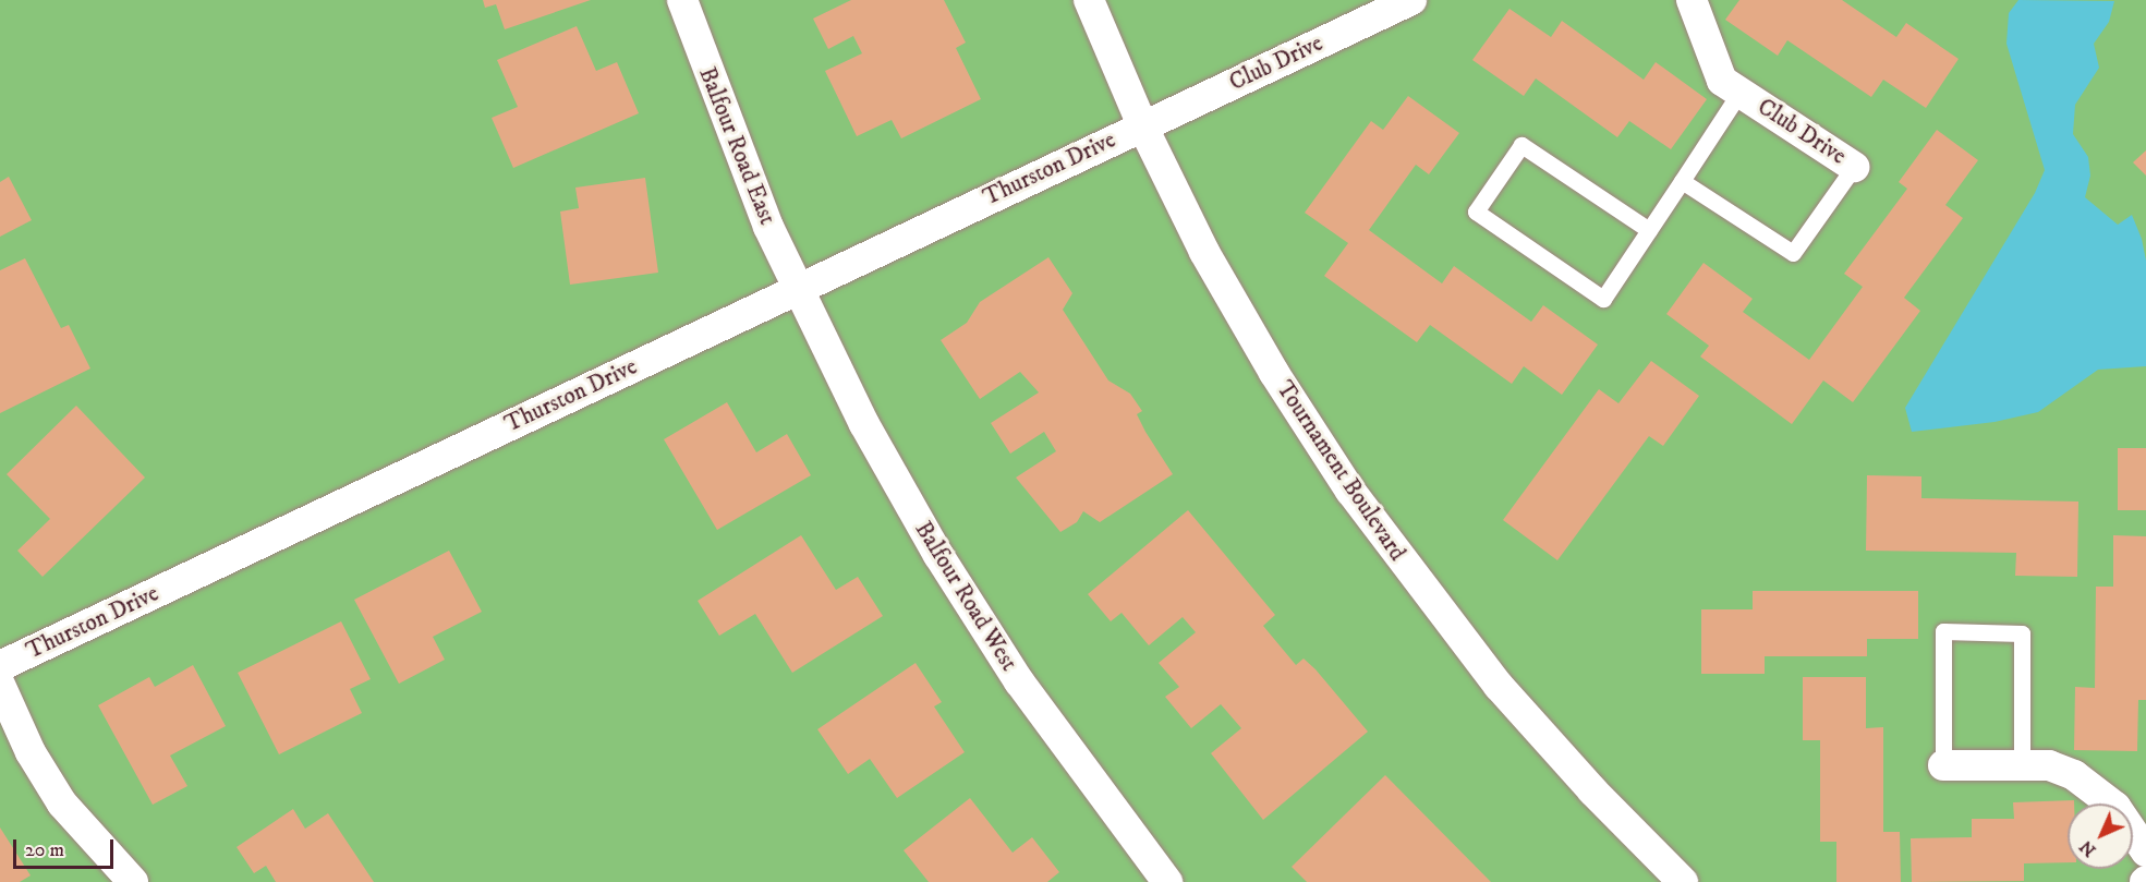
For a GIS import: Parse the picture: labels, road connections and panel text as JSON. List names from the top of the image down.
{
  "streets": {
    "street": [
      "Club Drive",
      "Balfour Road East",
      "Thurston Drive",
      "Tournament Boulevard",
      "Balfour Road West"
    ]
  },
  "crossings": [
    ["Club Drive", "Thurston Drive"],
    ["Club Drive", "Tournament Boulevard"],
    ["Balfour Road East", "Thurston Drive"],
    ["Balfour Road East", "Balfour Road West"],
    ["Thurston Drive", "Tournament Boulevard"],
    ["Thurston Drive", "Balfour Road West"]
  ],
  "scale_bar": "20 m",
  "north": "bottom left"
}
